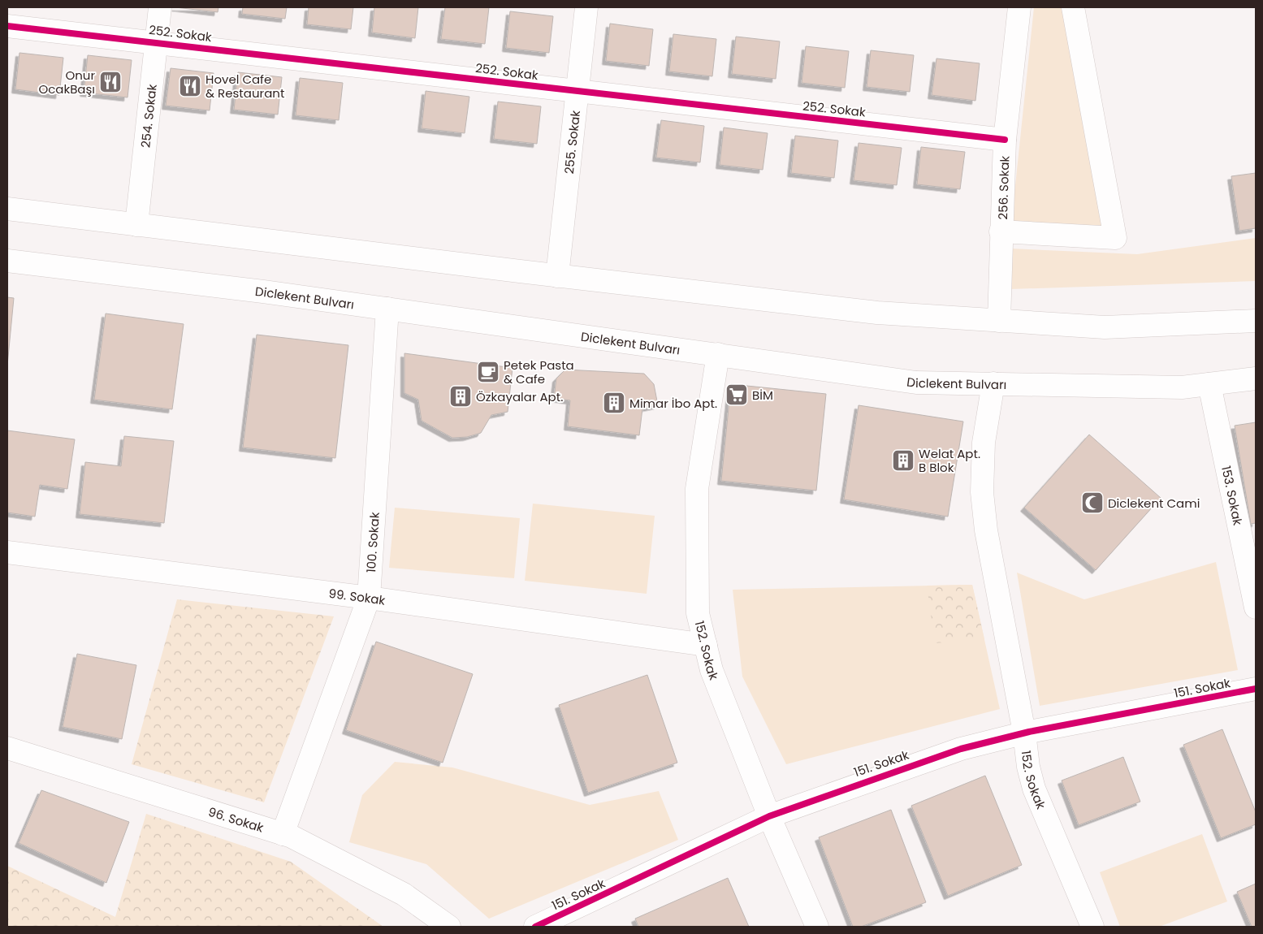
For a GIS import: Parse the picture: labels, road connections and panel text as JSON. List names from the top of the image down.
{
  "streets": {
    "street": [
      "252. Sokak",
      "254. Sokak",
      "255. Sokak",
      "256. Sokak",
      "Diclekent Bulvarı",
      "153. Sokak",
      "100. Sokak",
      "99. Sokak",
      "152. Sokak",
      "151. Sokak",
      "96. Sokak"
    ]
  },
  "crossings": [
    ["252. Sokak", "254. Sokak"],
    ["252. Sokak", "255. Sokak"],
    ["252. Sokak", "256. Sokak"],
    ["Diclekent Bulvarı", "153. Sokak"],
    ["Diclekent Bulvarı", "100. Sokak"],
    ["Diclekent Bulvarı", "152. Sokak"],
    ["100. Sokak", "99. Sokak"],
    ["100. Sokak", "96. Sokak"],
    ["99. Sokak", "152. Sokak"],
    ["152. Sokak", "151. Sokak"]
  ],
  "places": {
    "restaurant": ["Onur OcakBaşı", "Hovel Cafe & Restaurant"],
    "cafe": ["Petek Pasta & Cafe"],
    "supermarket": ["BİM"],
    "building": ["Özkayalar Apt.", "Mimar İbo Apt.", "Welat Apt. B Blok"],
    "mosque": ["Diclekent Cami"]
  }
}
